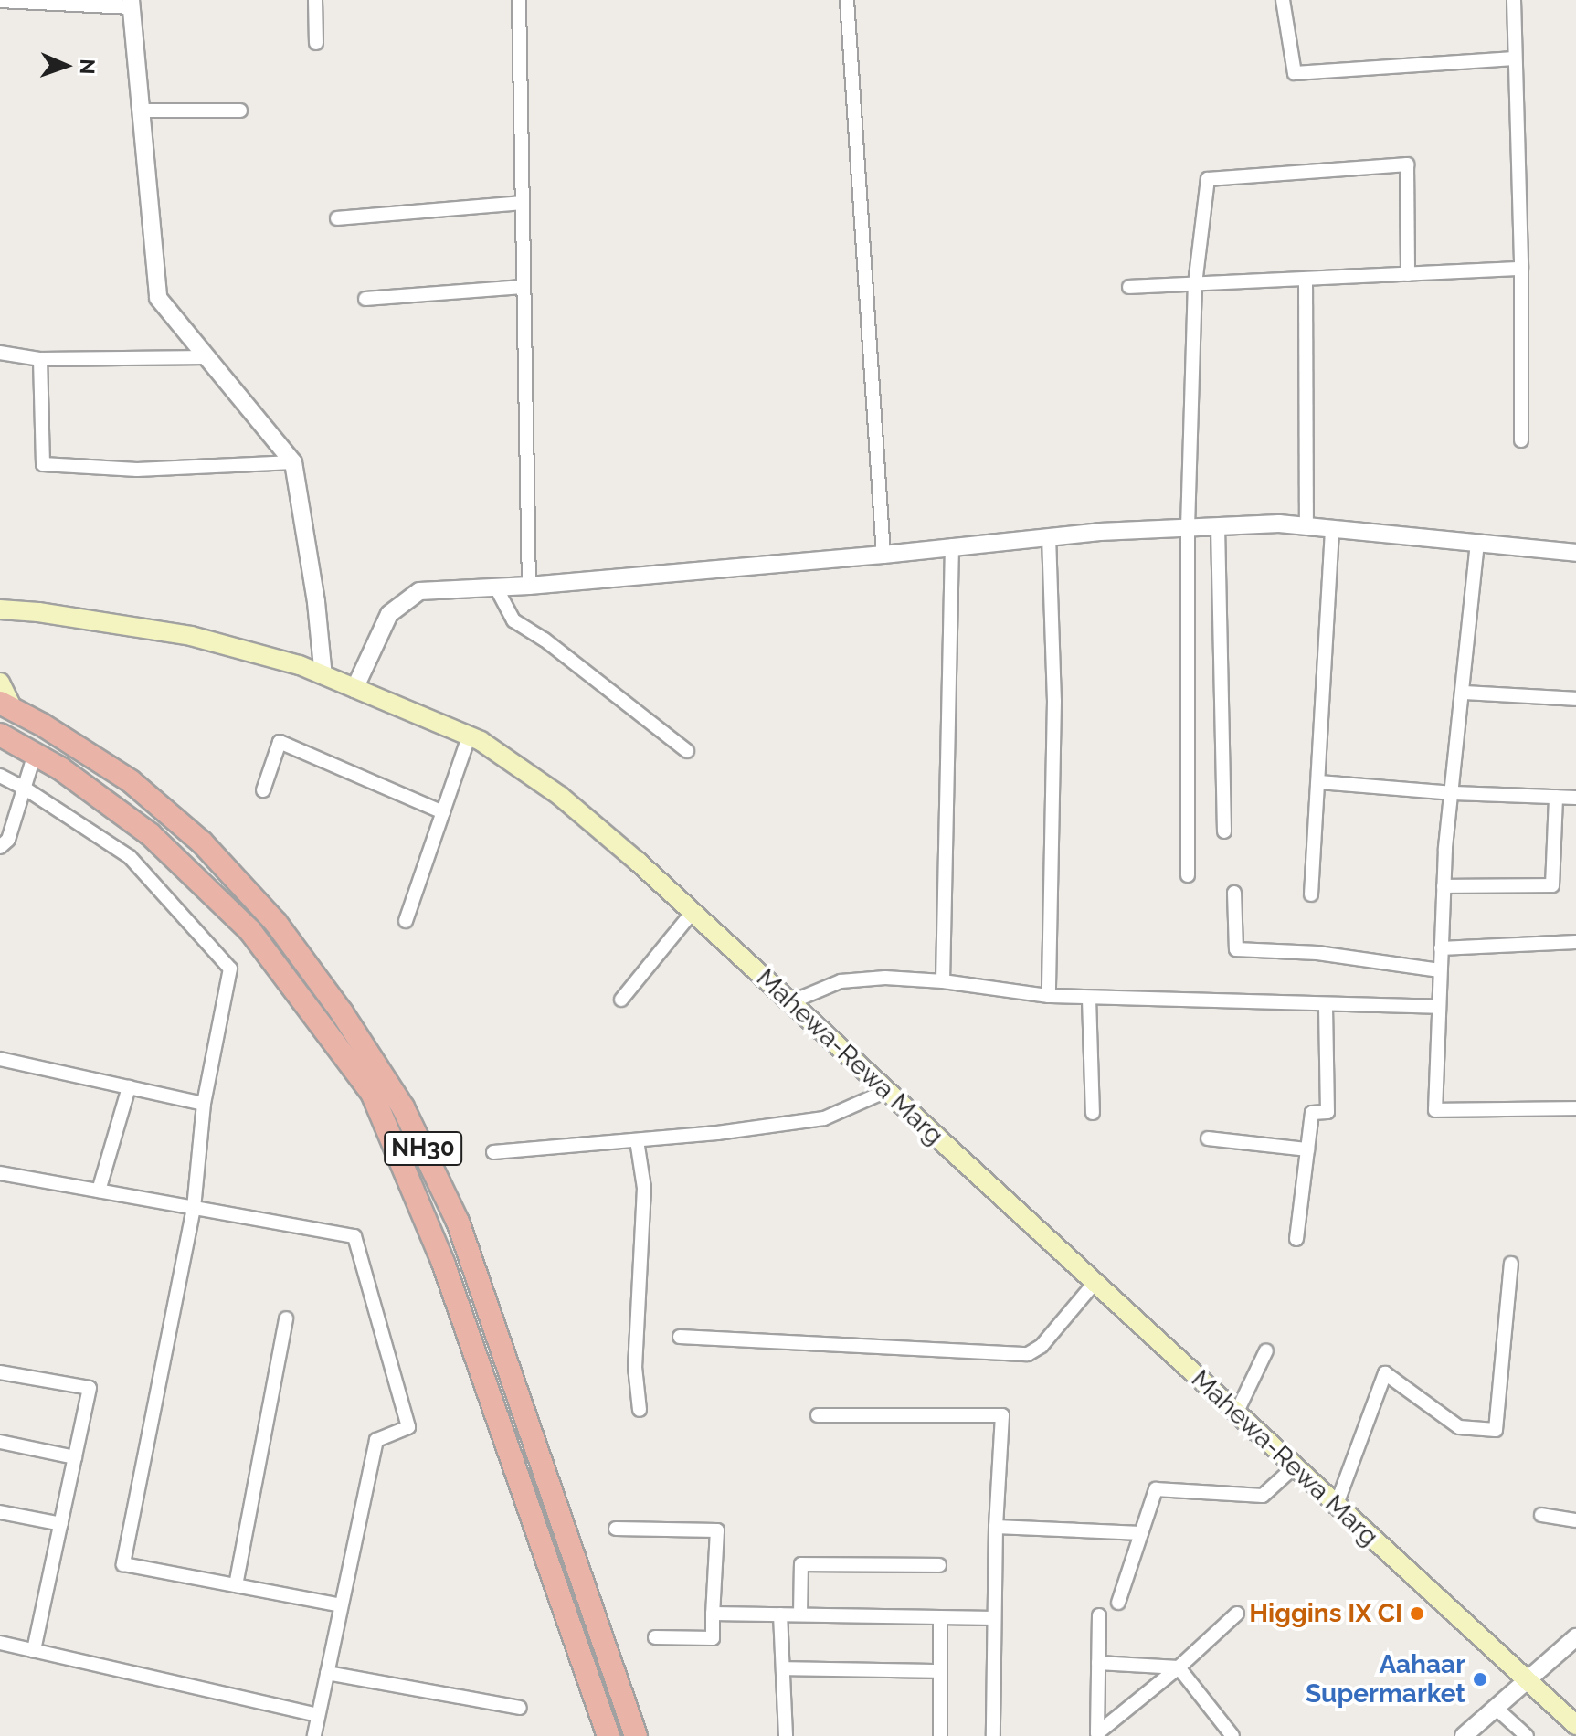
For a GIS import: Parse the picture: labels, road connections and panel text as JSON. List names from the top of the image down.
{
  "streets": {
    "highway": ["NH30"],
    "main road": ["Mahewa-Rewa Marg"]
  },
  "places": ["Higgins IX CI", "Aahaar Supermarket"],
  "north": "right"
}
